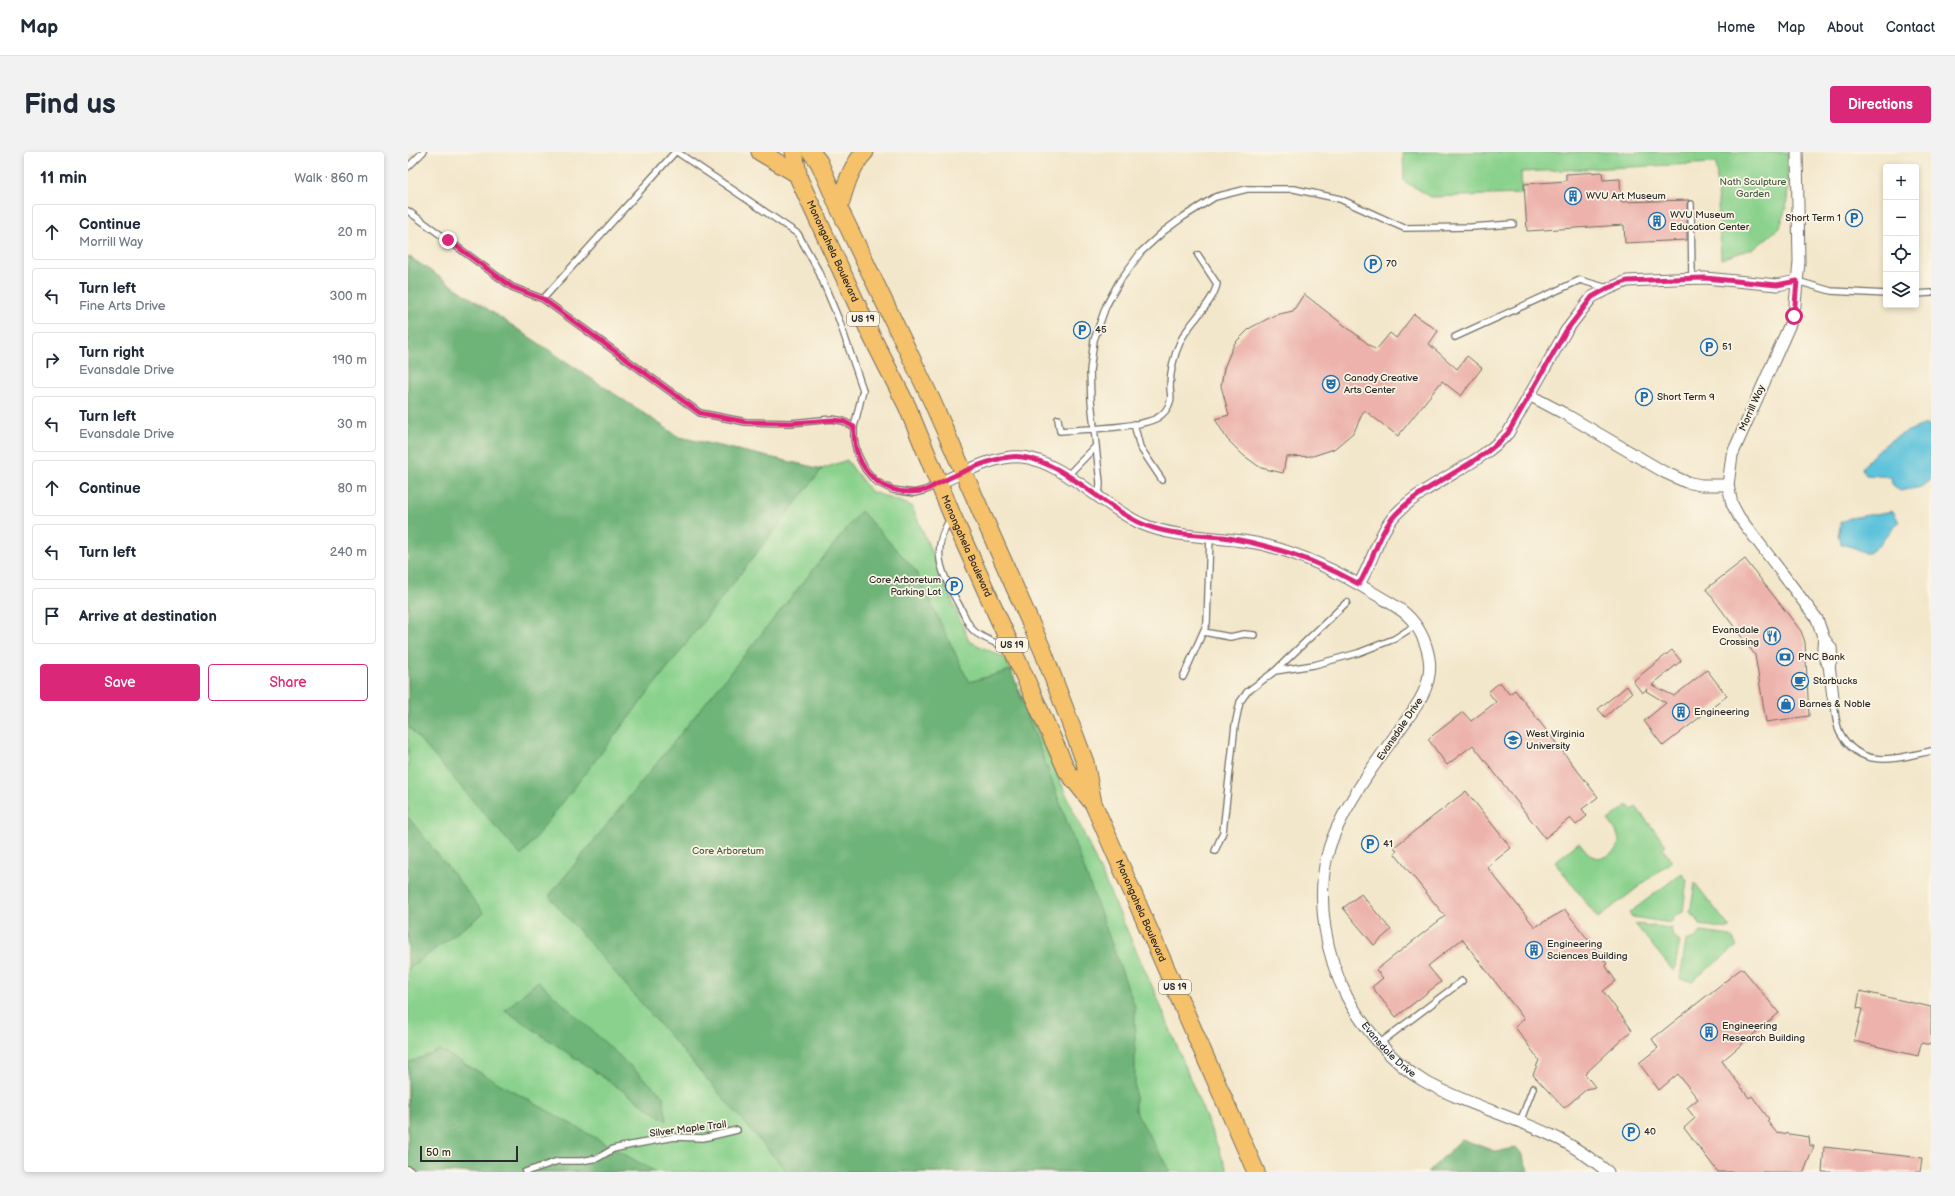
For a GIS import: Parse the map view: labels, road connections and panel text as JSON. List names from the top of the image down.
{
  "streets": {
    "main road": ["Monongahela Boulevard", "US 19"],
    "street": ["Morrill Way", "Evansdale Drive"],
    "lane": ["Silver Maple Trail"]
  },
  "crossings": [
    ["Monongahela Boulevard", "Evansdale Drive"]
  ],
  "parks": ["Nath Sculpture Garden", "Core Arboretum"],
  "places": {
    "building": [
      "WVU Art Museum",
      "WVU Museum Education Center",
      "Engineering",
      "Engineering Sciences Building",
      "Engineering Research Building"
    ],
    "parking": [
      "Short Term 1",
      "70",
      "45",
      "51",
      "Short Term 9",
      "Core Arboretum Parking Lot",
      "41",
      "40"
    ],
    "theatre": ["Canady Creative Arts Center"],
    "restaurant": ["Evansdale Crossing"],
    "bank": ["PNC Bank"],
    "cafe": ["Starbucks"],
    "shop": ["Barnes & Noble"],
    "school or university": ["West Virginia University"]
  },
  "scale_bar": "50 m",
  "page": {
    "header": "Map",
    "nav": [
      "Home",
      "Map",
      "About",
      "Contact"
    ],
    "buttons": [
      "Directions",
      ["Save", "Share"]
    ],
    "title": "Find us",
    "heading": ["11 min", "Walk · 860 m"],
    "map_buttons": ["+", "−"],
    "list": [
      ["Continue", "Morrill Way", "20 m"],
      ["Turn left", "Fine Arts Drive", "300 m"],
      ["Turn right", "Evansdale Drive", "190 m"],
      ["Turn left", "Evansdale Drive", "30 m"],
      ["Continue", "80 m"],
      ["Turn left", "240 m"],
      "Arrive at destination"
    ],
    "scale": "50 m"
  }
}
